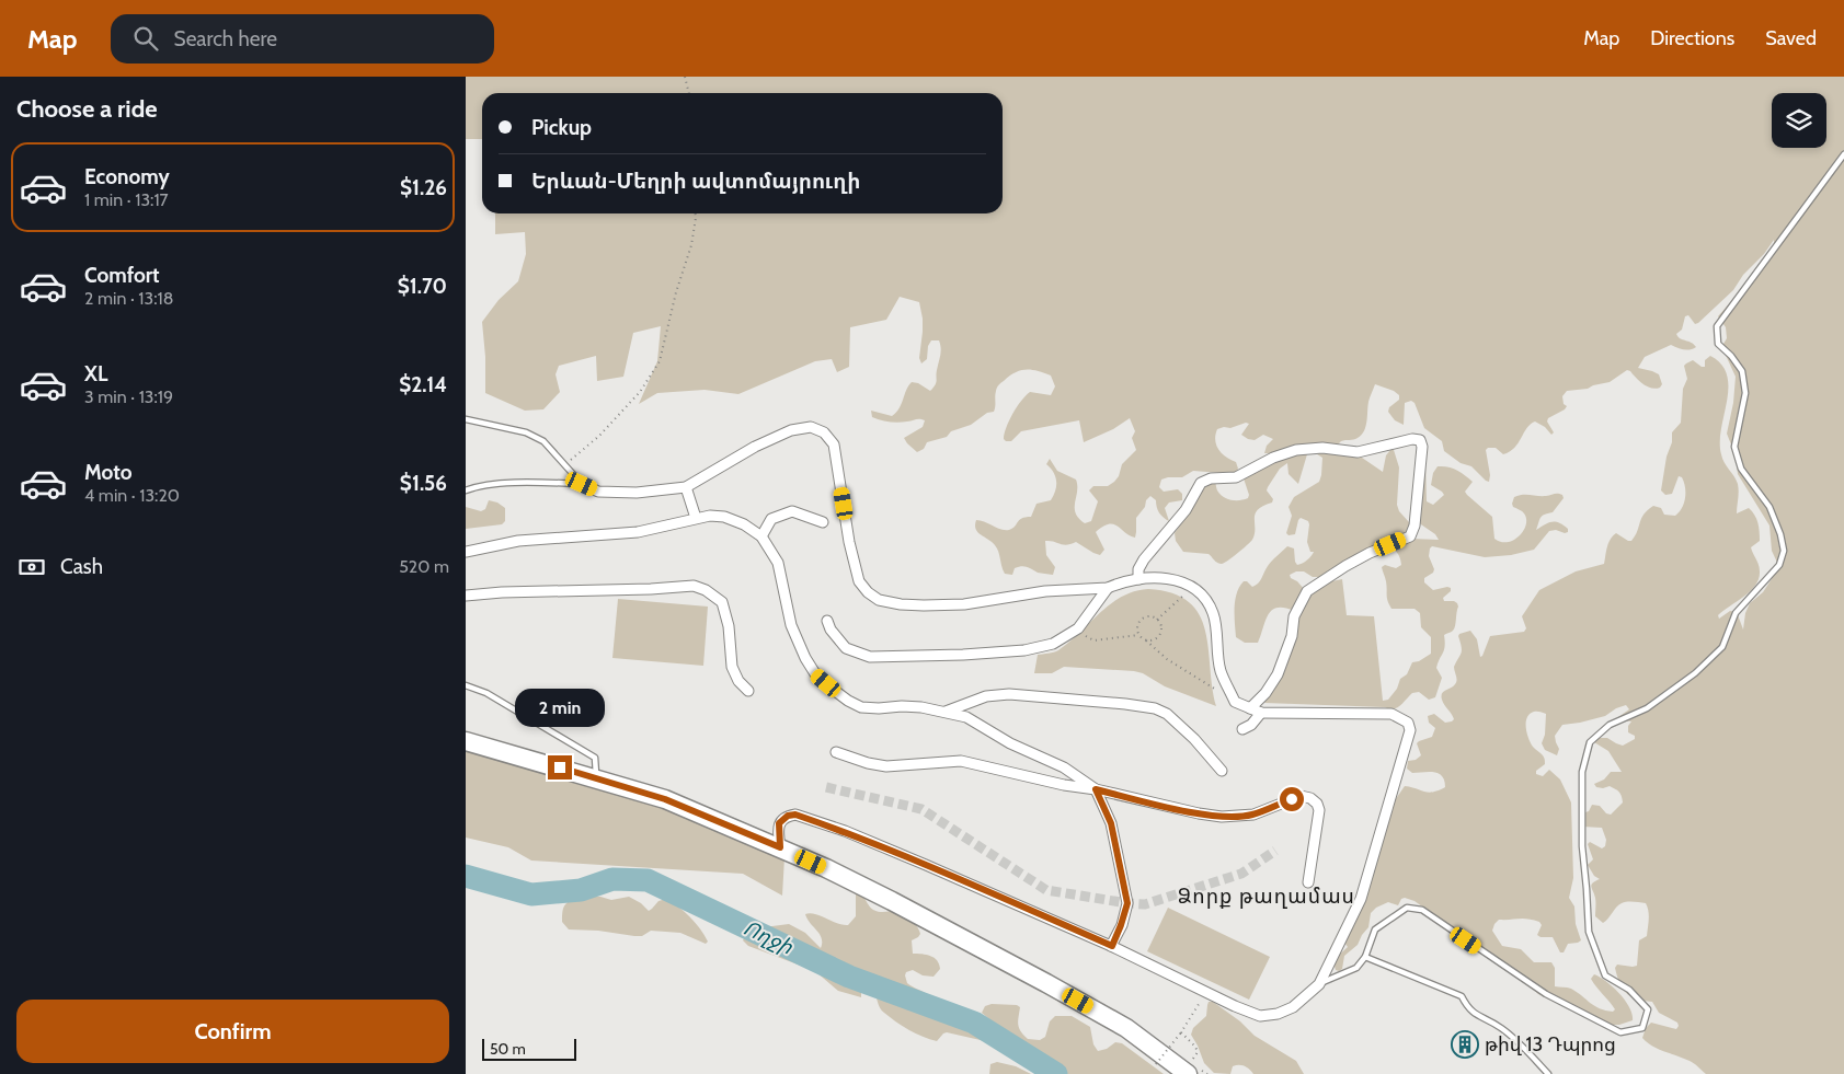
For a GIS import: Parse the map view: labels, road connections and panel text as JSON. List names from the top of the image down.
{
  "districts": ["Ձորք թաղամաս"],
  "water": ["Ողջի"],
  "places": {
    "building": ["թիվ 13 Դպրոց"]
  },
  "scale_bar": "50 m",
  "page": {
    "header": "Map",
    "search": "Search here",
    "nav": ["Map", "Directions", "Saved"],
    "heading": "Choose a ride",
    "banner": ["Pickup", "Երևան-Մեղրի ավտոմայրուղի"],
    "list": [
      {
        "name": "Economy",
        "note": "1 min · 13:17",
        "value": "$1.26"
      },
      {
        "name": "Comfort",
        "note": "2 min · 13:18",
        "value": "$1.70"
      },
      {
        "name": "XL",
        "note": "3 min · 13:19",
        "value": "$2.14"
      },
      {
        "name": "Moto",
        "note": "4 min · 13:20",
        "value": "$1.56"
      }
    ],
    "pay": ["Cash", "520 m"],
    "bubble": "2 min",
    "buttons": "Confirm",
    "scale": "50 m"
  }
}
